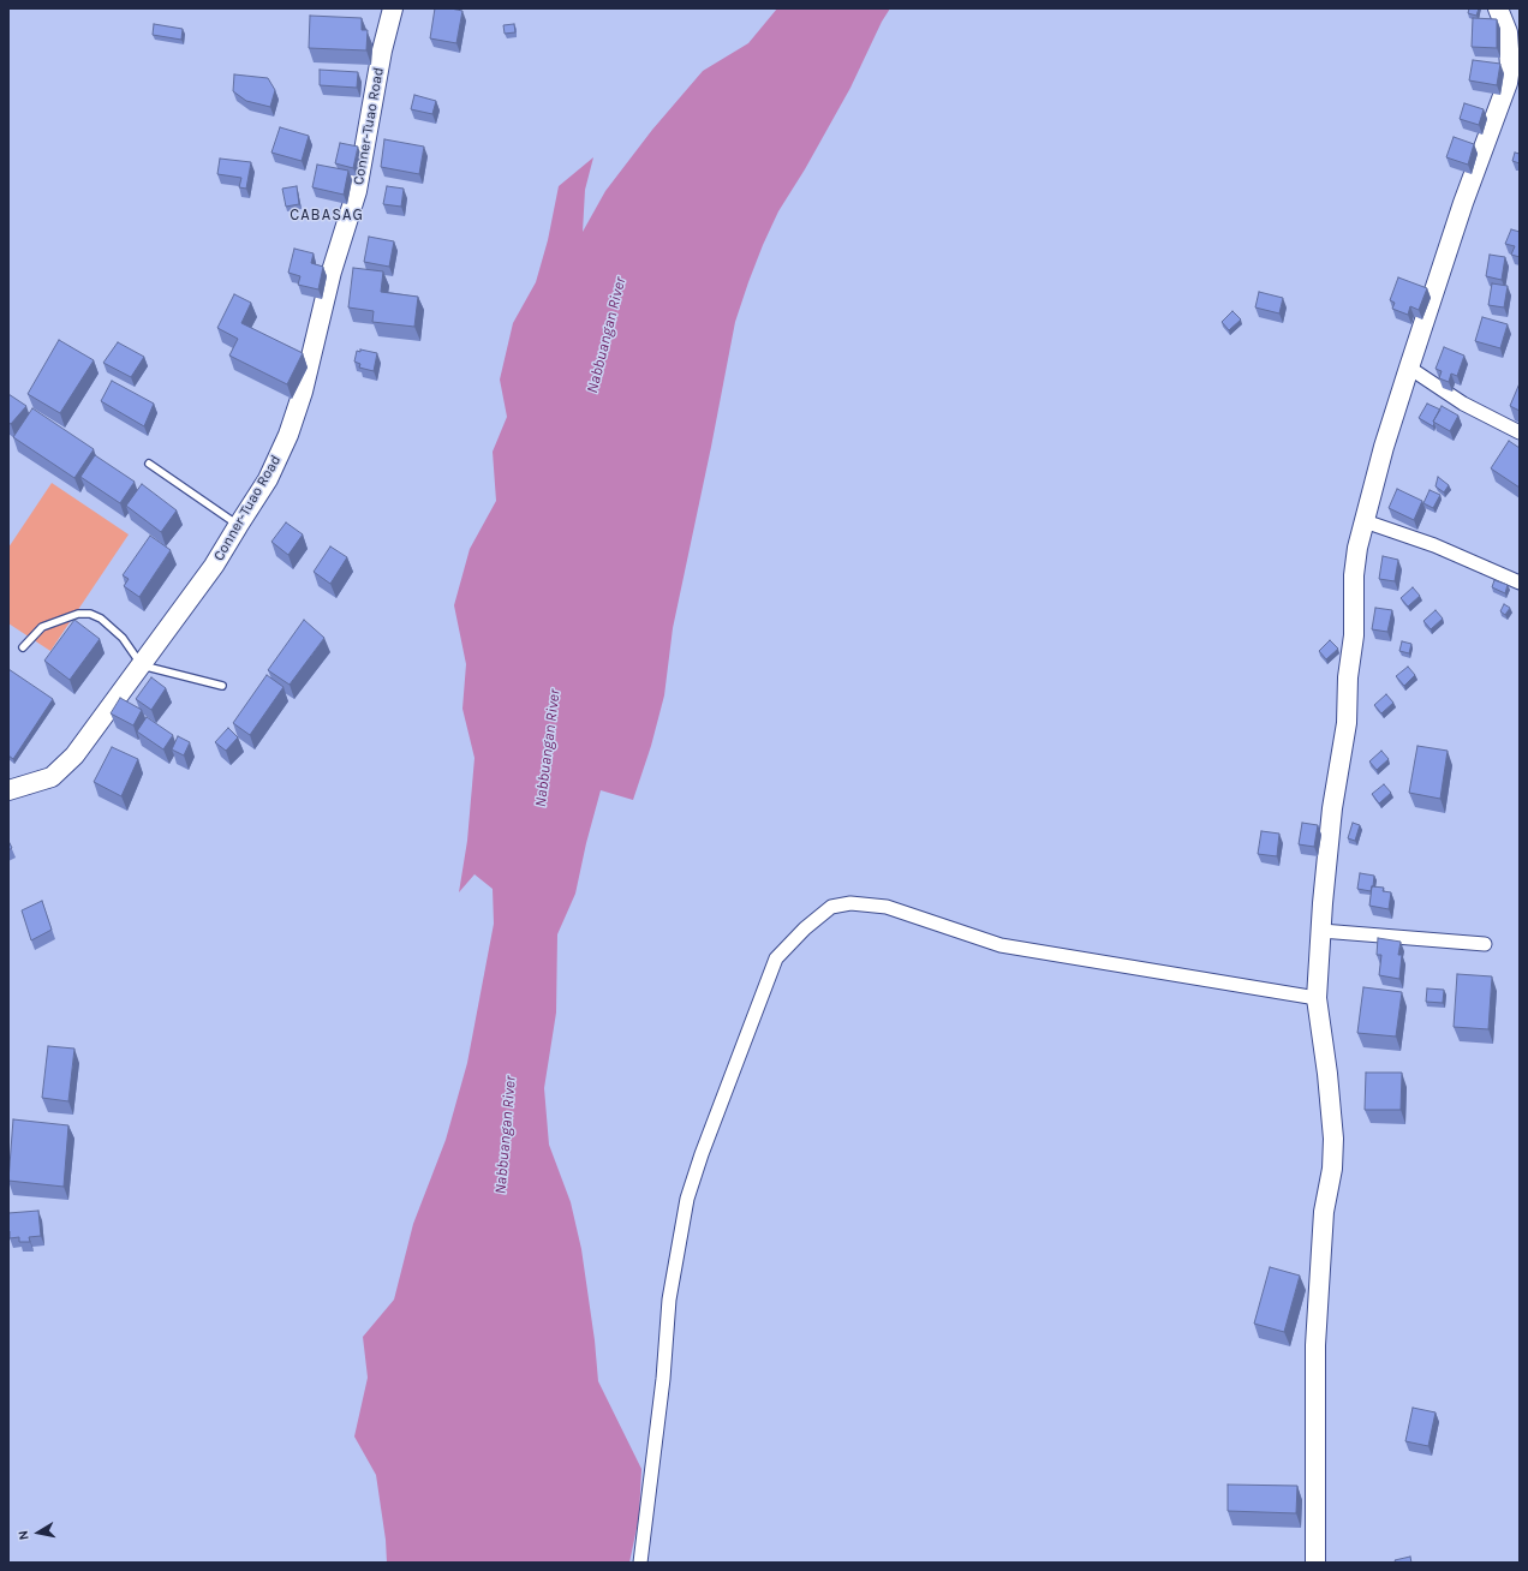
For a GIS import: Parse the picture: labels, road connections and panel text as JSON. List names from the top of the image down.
{
  "streets": {
    "street": ["Conner-Tuao Road"]
  },
  "districts": ["CABASAG"],
  "water": ["Nabbuangan River"],
  "north": "left"
}
